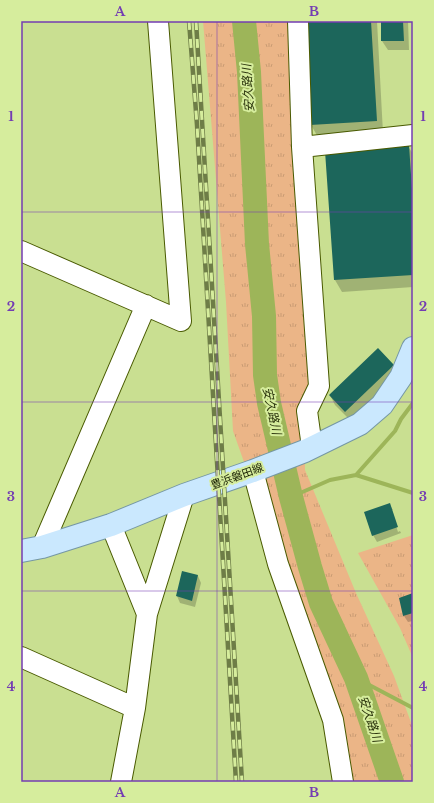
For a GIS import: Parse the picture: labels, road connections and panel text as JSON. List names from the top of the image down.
{
  "streets": {
    "main road": ["豊浜磐田線"]
  },
  "water": ["安久路川"],
  "grid": {
    "columns": ["A", "B"],
    "rows": [
      "1",
      "2",
      "3",
      "4"
    ]
  }
}
